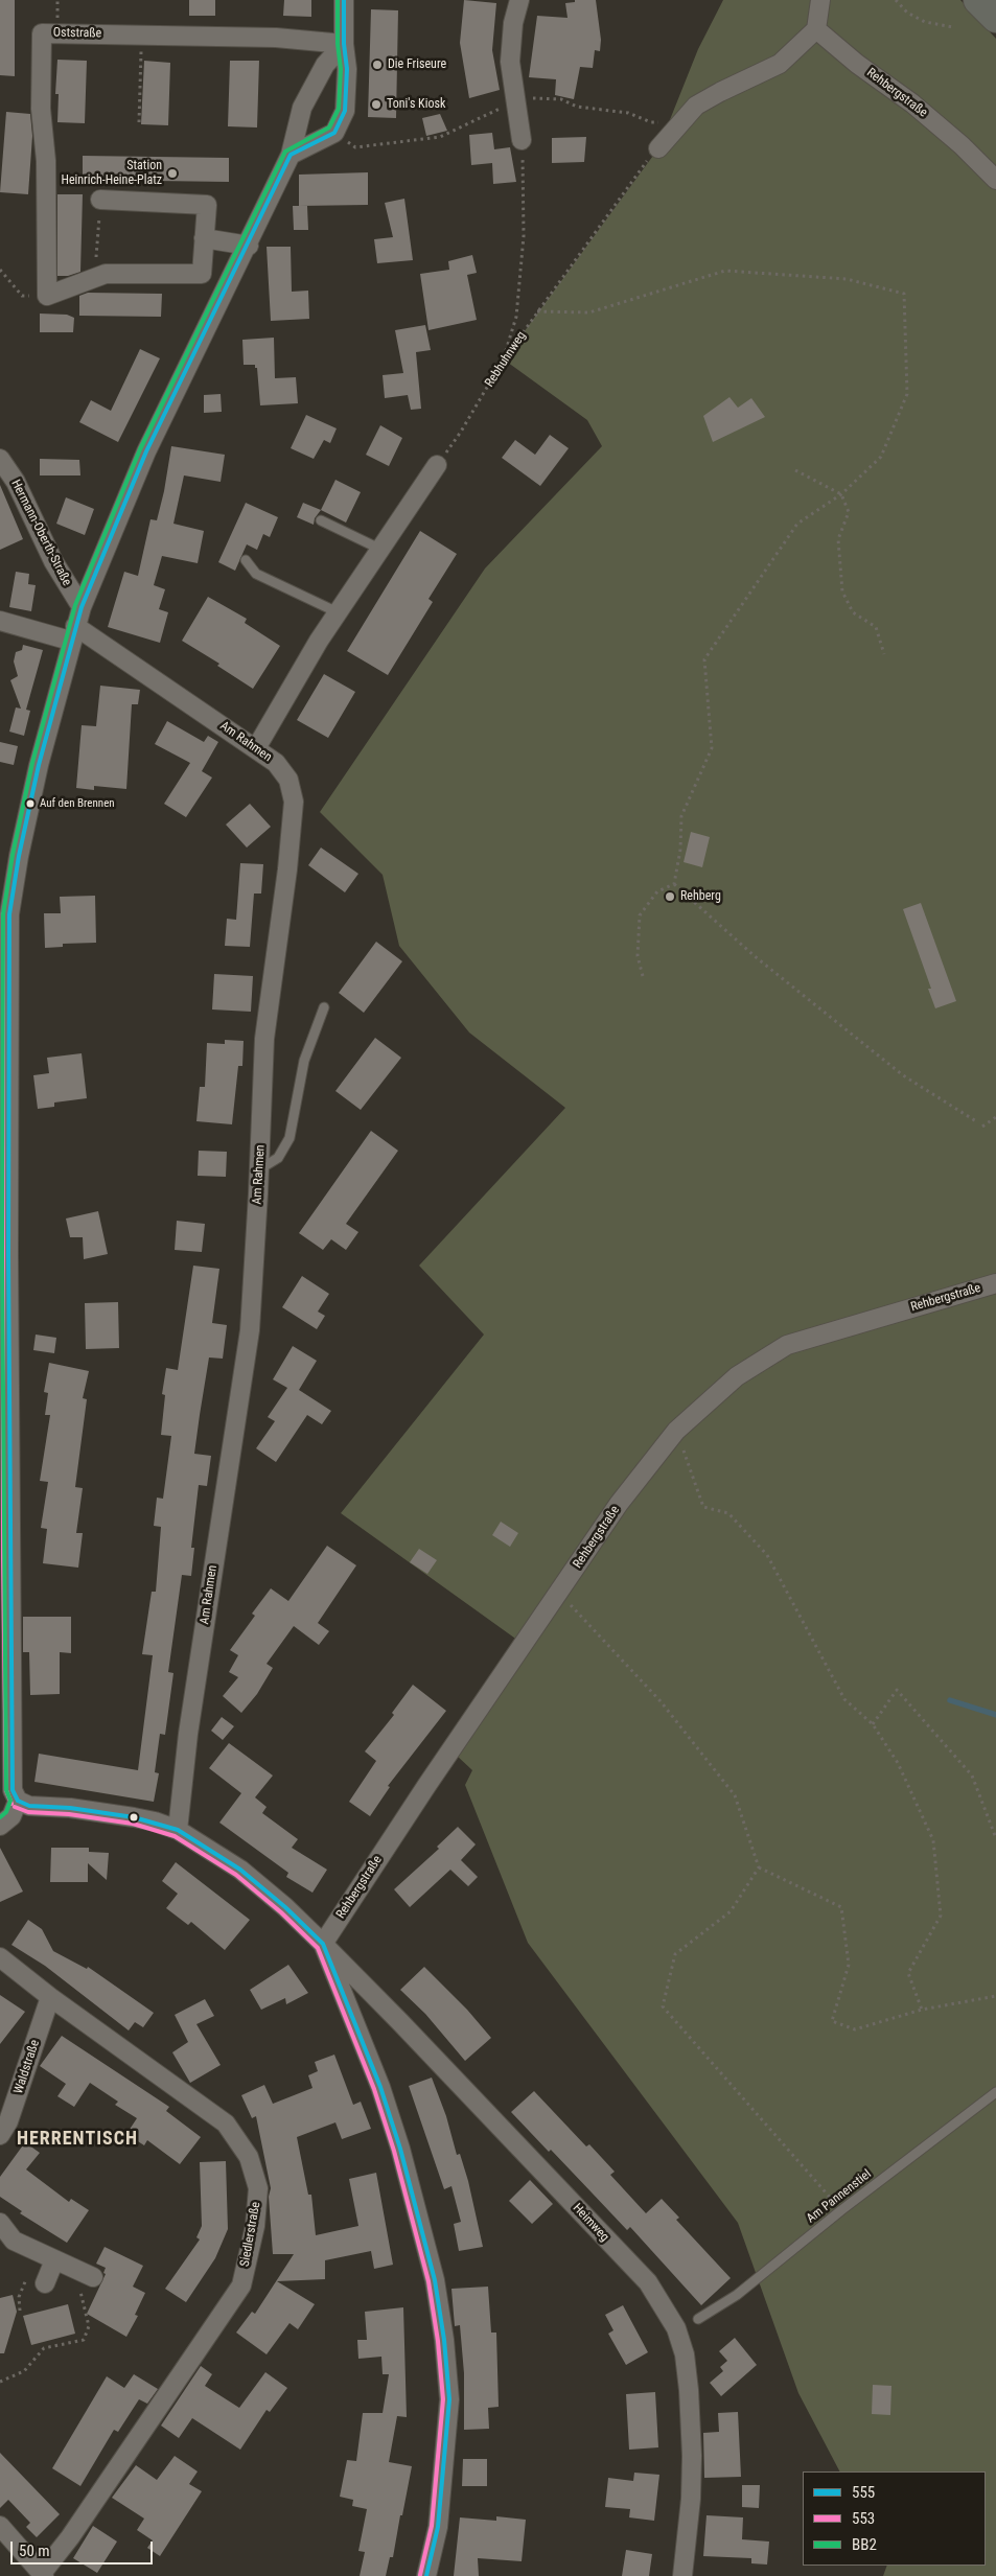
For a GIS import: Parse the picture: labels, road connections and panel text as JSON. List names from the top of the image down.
{
  "streets": {
    "street": [
      "Oststraße",
      "Rehbergstraße",
      "Hermann-Oberth-Straße",
      "Am Rahmen",
      "Waldstraße",
      "Heimweg",
      "Siedlerstraße"
    ],
    "lane": ["Am Pannenstiel"],
    "path": ["Rebhuhnweg"]
  },
  "crossings": [
    ["Rehbergstraße", "Heimweg"],
    ["Am Rahmen", "Heimweg"],
    ["Waldstraße", "Siedlerstraße"]
  ],
  "districts": ["HERRENTISCH"],
  "places": [
    "Die Friseure",
    "Toni's Kiosk",
    "Station Heinrich-Heine-Platz",
    "Auf den Brennen",
    "Rehberg"
  ],
  "lines": ["transit line 555", "transit line BB2", "transit line 553"],
  "legend": ["555", "553", "BB2"],
  "scale_bar": "50 m"
}
